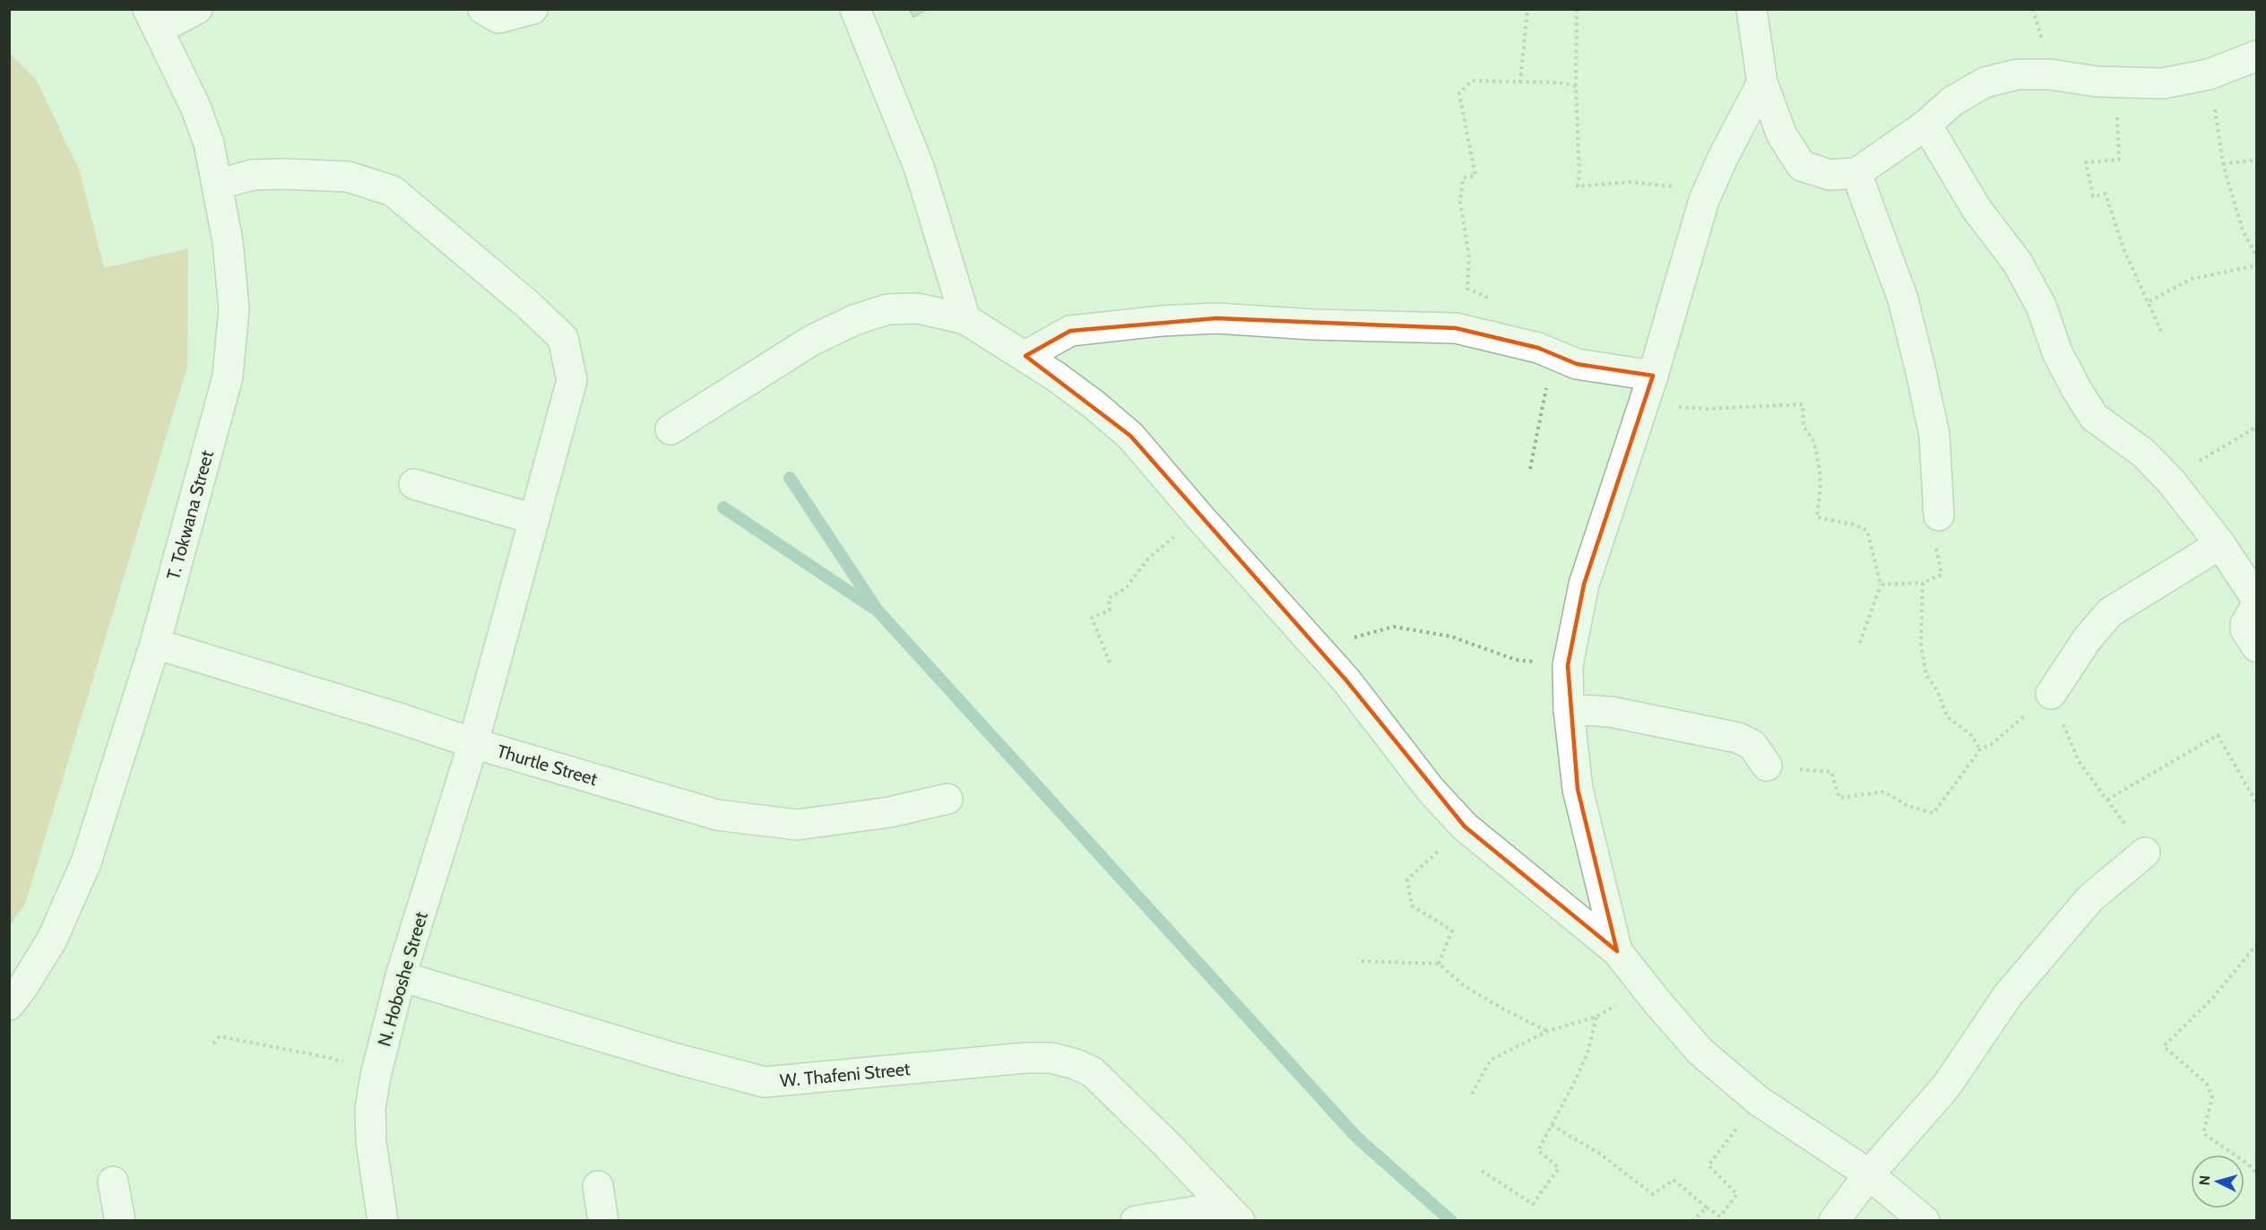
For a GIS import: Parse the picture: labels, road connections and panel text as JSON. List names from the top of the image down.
{
  "streets": {
    "street": [
      "T. Tokwana Street",
      "Thurtle Street",
      "N. Hoboshe Street",
      "W. Thafeni Street"
    ]
  },
  "crossings": [
    ["T. Tokwana Street", "Thurtle Street"],
    ["T. Tokwana Street", "N. Hoboshe Street"],
    ["Thurtle Street", "N. Hoboshe Street"],
    ["N. Hoboshe Street", "W. Thafeni Street"]
  ],
  "north": "left"
}
